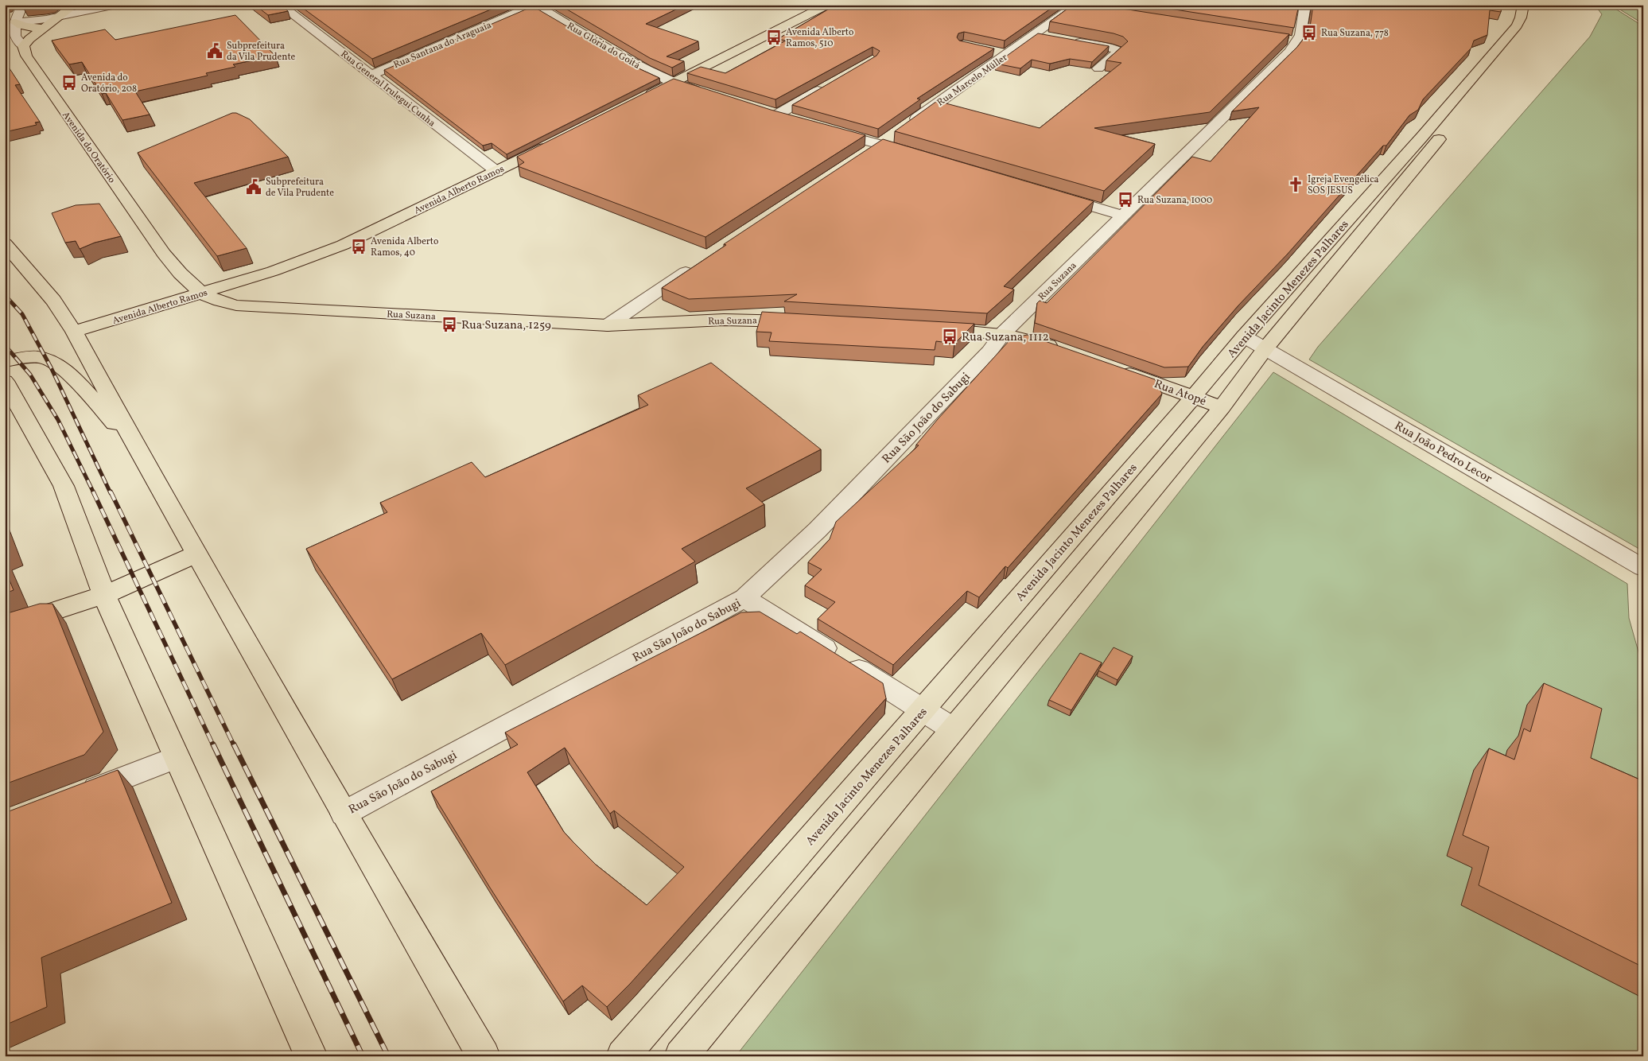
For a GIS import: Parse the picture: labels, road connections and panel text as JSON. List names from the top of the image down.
{
  "streets": {
    "main road": [
      "Avenida do Oratório",
      "Avenida Alberto Ramos",
      "Rua Suzana",
      "Avenida Jacinto Menezes Palhares",
      "Rua Atopé"
    ],
    "street": [
      "Rua Santana do Araguaia",
      "Rua Glória do Goitá",
      "Rua Marcelo Müller",
      "Rua General Irulegui Cunha",
      "Rua São João do Sabugi",
      "Rua João Pedro Lecor"
    ]
  },
  "crossings": [
    ["Rua Santana do Araguaia", "Rua Glória do Goitá"],
    ["Rua Santana do Araguaia", "Rua General Irulegui Cunha"],
    ["Rua General Irulegui Cunha", "Avenida Alberto Ramos"],
    ["Avenida do Oratório", "Avenida Alberto Ramos"],
    ["Avenida do Oratório", "Rua Suzana"],
    ["Avenida Alberto Ramos", "Rua Suzana"],
    ["Rua Suzana", "Rua São João do Sabugi"],
    ["Avenida Jacinto Menezes Palhares", "Rua Atopé"],
    ["Avenida Jacinto Menezes Palhares", "Rua João Pedro Lecor"]
  ],
  "places": {
    "bus stop": [
      "Rua Suzana, 778",
      "Avenida Alberto Ramos, 510",
      "Avenida do Oratório, 208",
      "Rua Suzana, 1000",
      "Avenida Alberto Ramos, 40",
      "Rua Suzana, 1259",
      "Rua Suzana, 1112"
    ],
    "public building": ["Subprefeitura da Vila Prudente", "Subprefeitura de Vila Prudente"],
    "church": ["Igreja Evengélica SOS JESUS"]
  }
}
